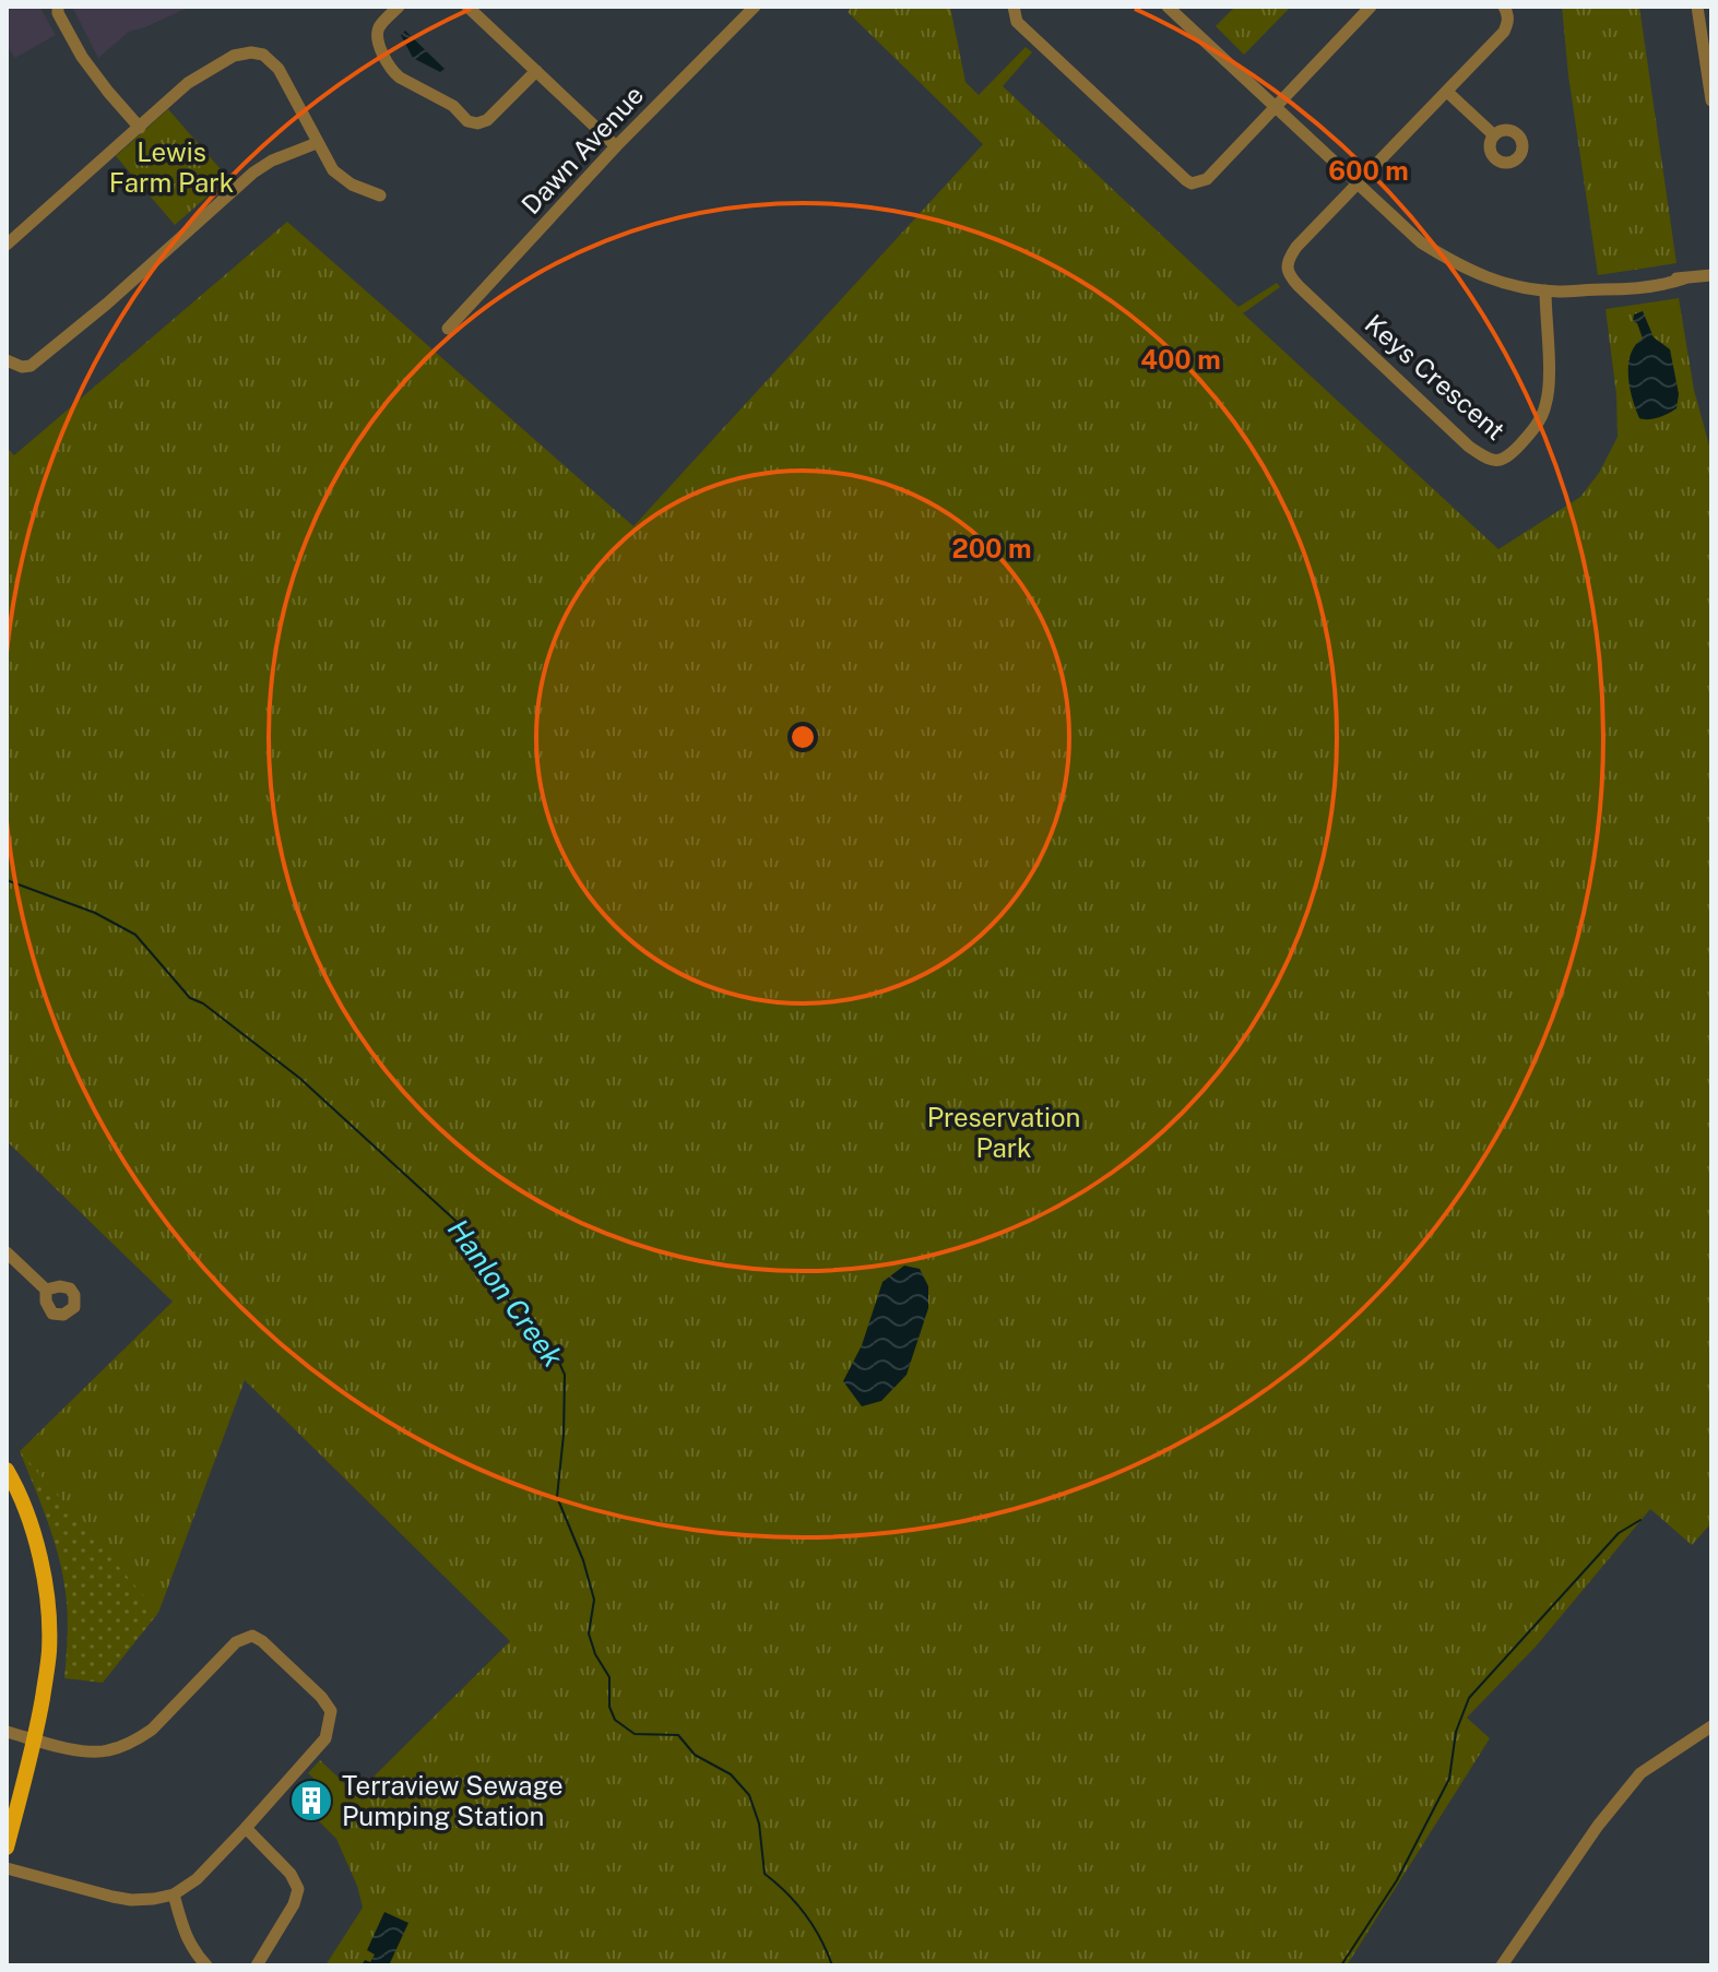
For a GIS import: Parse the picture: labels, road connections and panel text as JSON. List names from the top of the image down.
{
  "streets": {
    "street": ["Dawn Avenue", "Keys Crescent"]
  },
  "water": ["Hanlon Creek"],
  "parks": ["Lewis Farm Park", "Preservation Park"],
  "places": {
    "building": ["Terraview Sewage Pumping Station"]
  },
  "rings": ["600 m", "400 m", "200 m"]
}
